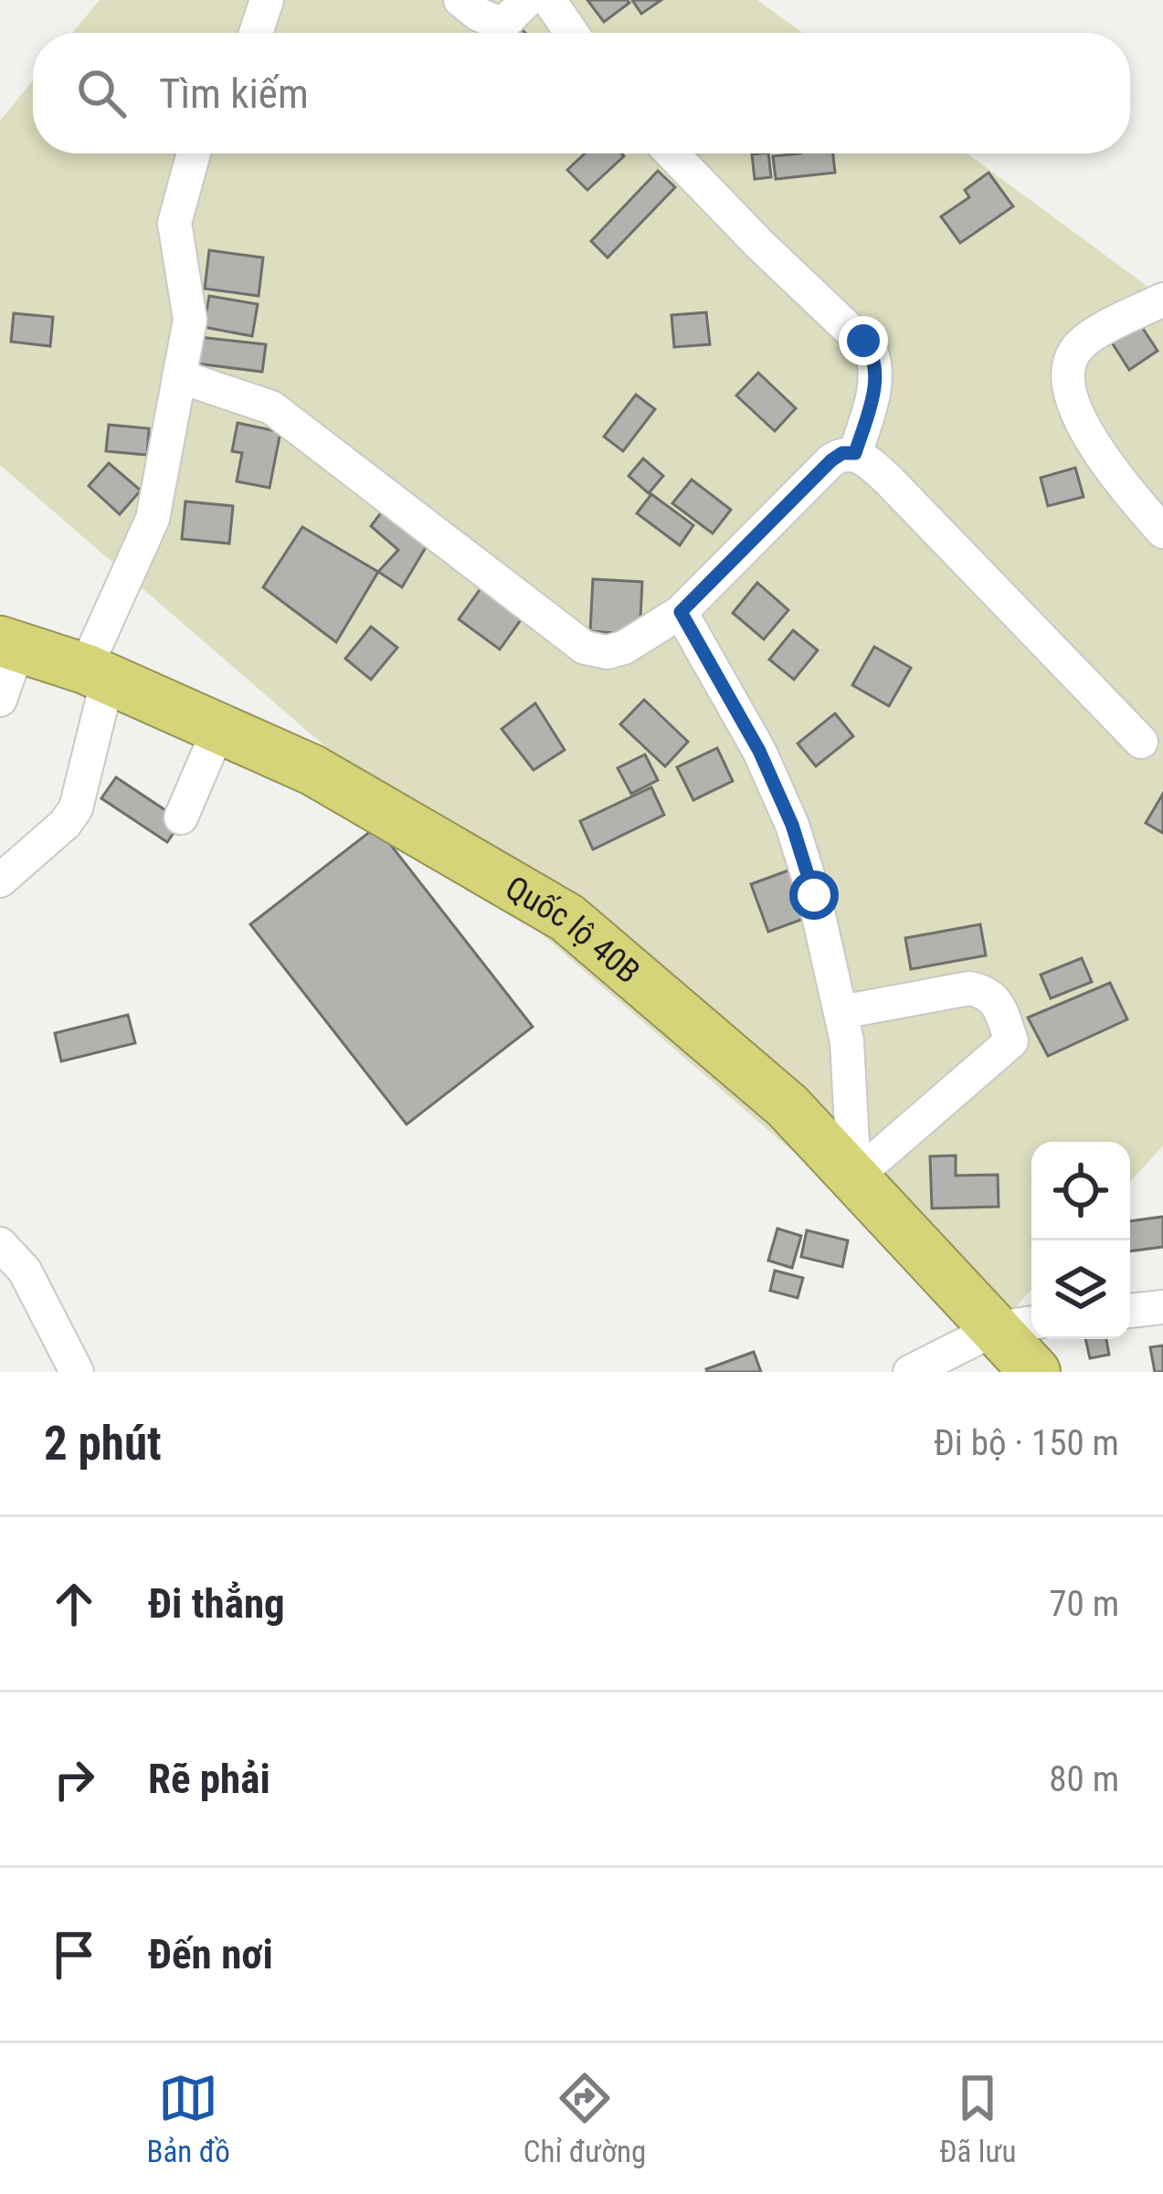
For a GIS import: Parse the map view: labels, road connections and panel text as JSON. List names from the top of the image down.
{
  "streets": {
    "highway": ["Quốc lộ 40B"]
  },
  "page": {
    "search": "Tìm kiếm",
    "heading": ["2 phút", "Đi bộ · 150 m"],
    "list": [
      ["Đi thẳng", "70 m"],
      ["Rẽ phải", "80 m"],
      "Đến nơi"
    ],
    "nav": ["Bản đồ", "Chỉ đường", "Đã lưu"]
  }
}
